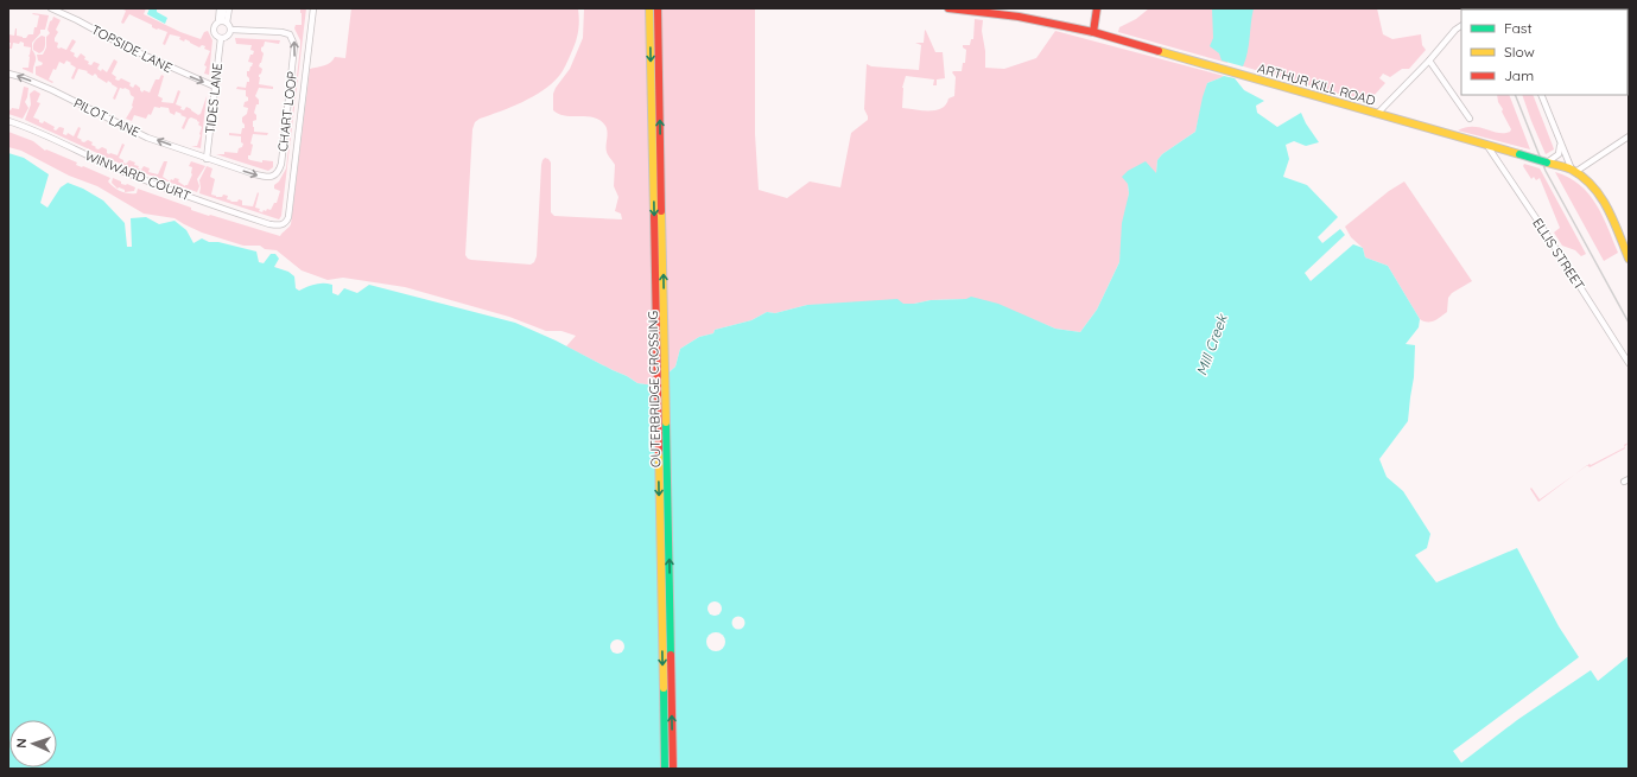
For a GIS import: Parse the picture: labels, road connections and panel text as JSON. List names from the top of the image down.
{
  "streets": {
    "main road": ["ARTHUR KILL ROAD", "OUTERBRIDGE CROSSING"],
    "street": [
      "TOPSIDE LANE",
      "TIDES LANE",
      "CHART LOOP",
      "PILOT LANE",
      "WINWARD COURT",
      "ELLIS STREET"
    ]
  },
  "crossings": [
    ["TOPSIDE LANE", "TIDES LANE"],
    ["ARTHUR KILL ROAD", "ELLIS STREET"],
    ["TIDES LANE", "CHART LOOP"],
    ["TIDES LANE", "PILOT LANE"],
    ["CHART LOOP", "PILOT LANE"]
  ],
  "one_way": ["TOPSIDE LANE", "PILOT LANE"],
  "water": ["Mill Creek"],
  "legend": ["Fast", "Slow", "Jam"],
  "north": "left"
}
